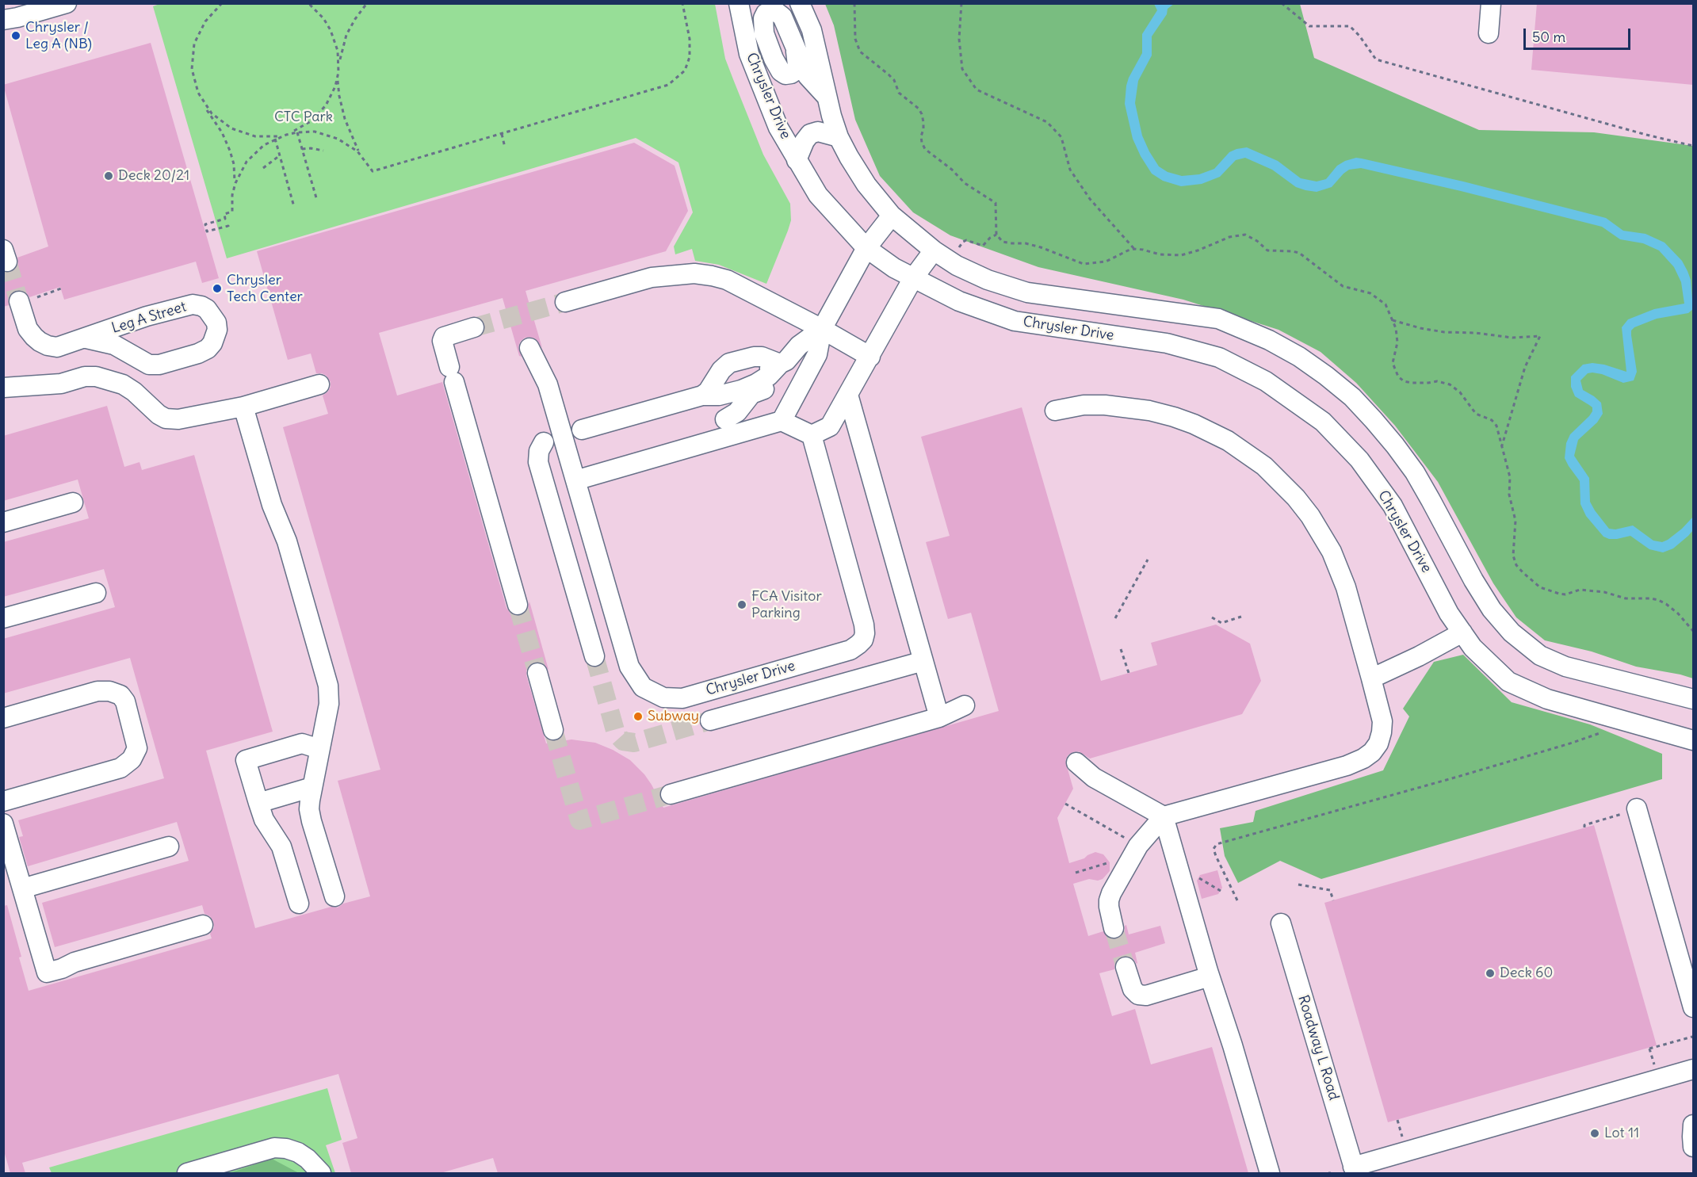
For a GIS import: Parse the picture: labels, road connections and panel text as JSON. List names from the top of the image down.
{
  "streets": {
    "street": ["Chrysler Drive", "Leg A Street", "Roadway L Road"]
  },
  "parks": ["CTC Park"],
  "places": [
    "Chrysler / Leg A (NB)",
    "Deck 20/21",
    "Chrysler Tech Center",
    "FCA Visitor Parking",
    "Subway",
    "Deck 60",
    "Lot 11"
  ],
  "scale_bar": "50 m"
}
